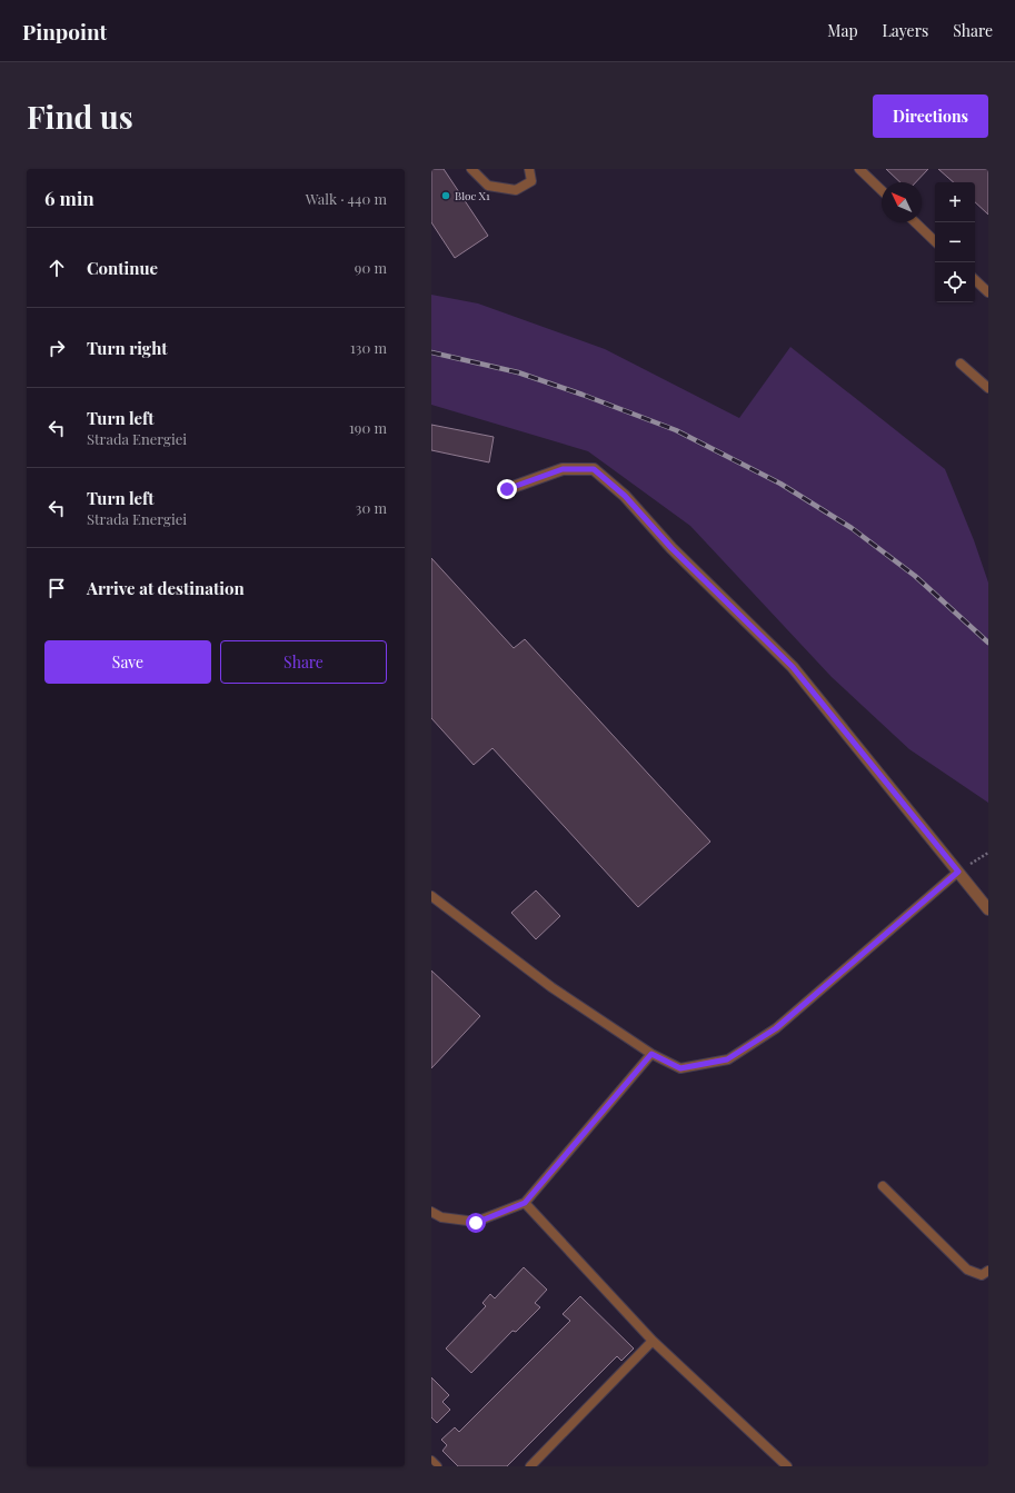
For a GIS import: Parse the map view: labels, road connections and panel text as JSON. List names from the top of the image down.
{
  "places": ["Bloc X1"],
  "north": "top left",
  "page": {
    "header": "Pinpoint",
    "nav": ["Map", "Layers", "Share"],
    "buttons": [
      "Directions",
      ["Save", "Share"]
    ],
    "title": "Find us",
    "heading": ["6 min", "Walk · 440 m"],
    "map_buttons": ["+", "−"],
    "list": [
      ["Continue", "90 m"],
      ["Turn right", "130 m"],
      ["Turn left", "Strada Energiei", "190 m"],
      ["Turn left", "Strada Energiei", "30 m"],
      "Arrive at destination"
    ]
  }
}
